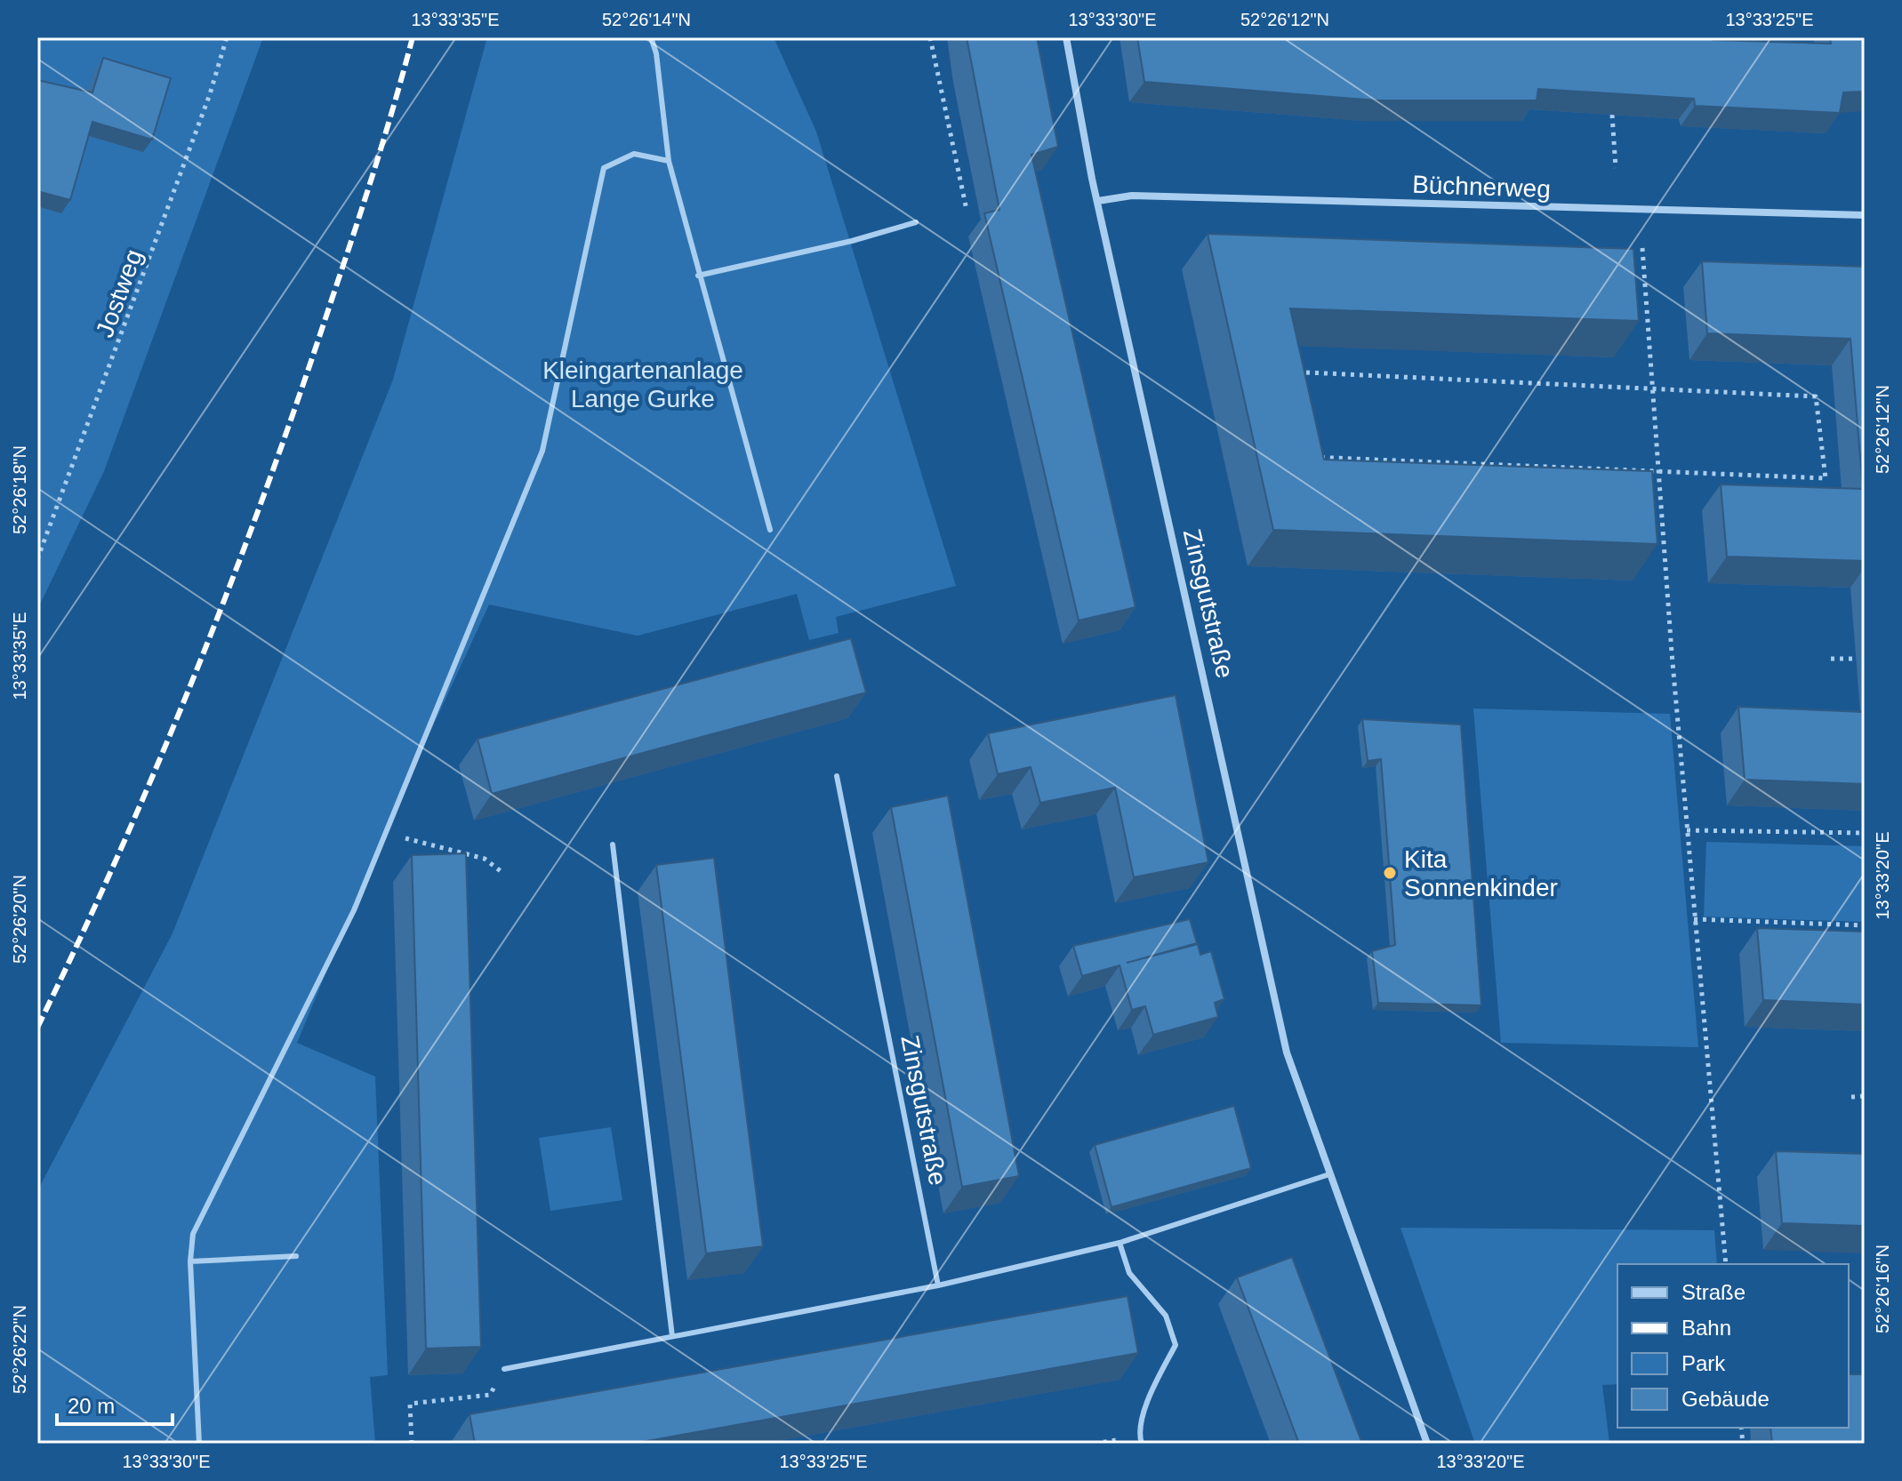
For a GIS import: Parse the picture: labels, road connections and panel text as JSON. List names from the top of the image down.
{
  "streets": {
    "street": ["Büchnerweg", "Zinsgutstraße"],
    "path": ["Jostweg"]
  },
  "crossings": [
    ["Büchnerweg", "Zinsgutstraße"]
  ],
  "parks": ["Kleingartenanlage Lange Gurke"],
  "places": ["Kita Sonnenkinder"],
  "legend": [
    "Straße",
    "Bahn",
    "Park",
    "Gebäude"
  ],
  "scale_bar": "20 m",
  "coordinates": [
    "13°33'35\"E",
    "52°26'14\"N",
    "13°33'30\"E",
    "52°26'12\"N",
    "13°33'25\"E",
    "52°26'18\"N",
    "13°33'20\"E",
    "52°26'20\"N",
    "52°26'16\"N",
    "52°26'22\"N"
  ]
}
